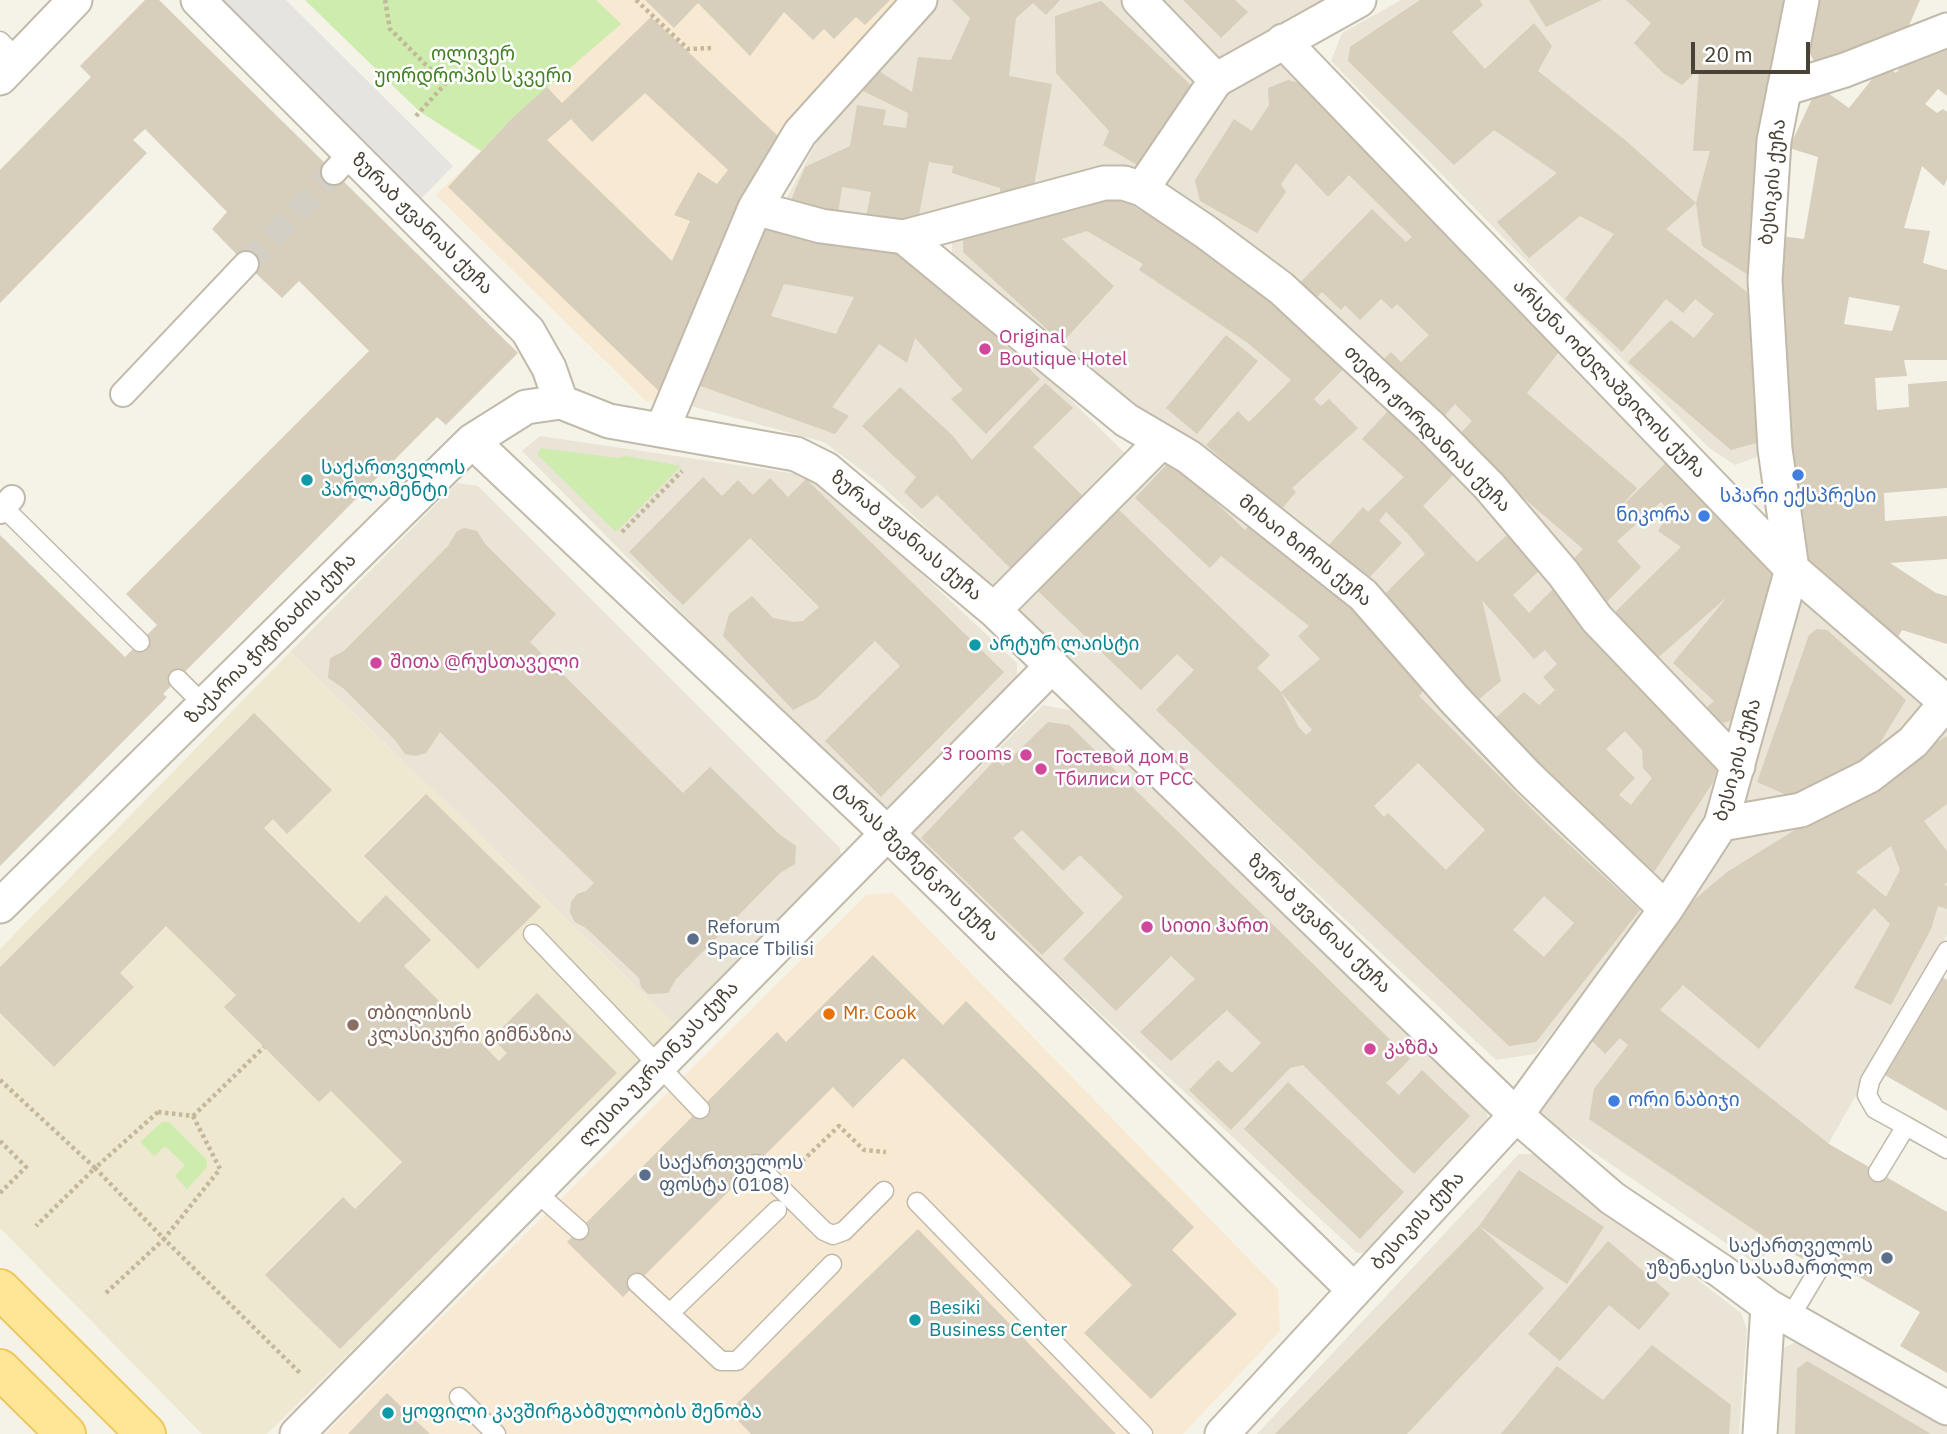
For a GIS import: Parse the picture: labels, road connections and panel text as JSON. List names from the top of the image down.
{
  "streets": {
    "street": [
      "ბესიკის ქუჩა",
      "ზურაბ ჟვანიას ქუჩა",
      "არსენა ოძელაშვილის ქუჩა",
      "თედო ჟორდანიას ქუჩა",
      "მიხაი ზიჩის ქუჩა",
      "ზაქარია ჭიჭინაძის ქუჩა",
      "ტარას შევჩენკოს ქუჩა",
      "ლესია უკრაინკას ქუჩა"
    ]
  },
  "crossings": [
    ["ბესიკის ქუჩა", "ზურაბ ჟვანიას ქუჩა"],
    ["ბესიკის ქუჩა", "არსენა ოძელაშვილის ქუჩა"],
    ["ბესიკის ქუჩა", "თედო ჟორდანიას ქუჩა"],
    ["ბესიკის ქუჩა", "მიხაი ზიჩის ქუჩა"],
    ["ბესიკის ქუჩა", "ტარას შევჩენკოს ქუჩა"],
    ["ზურაბ ჟვანიას ქუჩა", "ზაქარია ჭიჭინაძის ქუჩა"],
    ["ზურაბ ჟვანიას ქუჩა", "ლესია უკრაინკას ქუჩა"],
    ["ზაქარია ჭიჭინაძის ქუჩა", "ტარას შევჩენკოს ქუჩა"],
    ["ტარას შევჩენკოს ქუჩა", "ლესია უკრაინკას ქუჩა"]
  ],
  "parks": ["ოლივერ უორდროპის სკვერი"],
  "places": [
    "Original Boutique Hotel",
    "სპარი ექსპრესი",
    "საქართველოს პარლამენტი",
    "ნიკორა",
    "არტურ ლაისტი",
    "შითა @რუსთაველი",
    "3 rooms",
    "Гостевой дом в Тбилиси от РСС",
    "სითი ჰართ",
    "Reforum Space Tbilisi",
    "Mr. Cook",
    "თბილისის კლასიკური გიმნაზია",
    "კაზმა",
    "ორი ნაბიჯი",
    "საქართველოს ფოსტა (0108)",
    "საქართველოს უზენაესი სასამართლო",
    "Besiki Business Center",
    "ყოფილი კავშირგაბმულობის შენობა"
  ],
  "scale_bar": "20 m"
}
